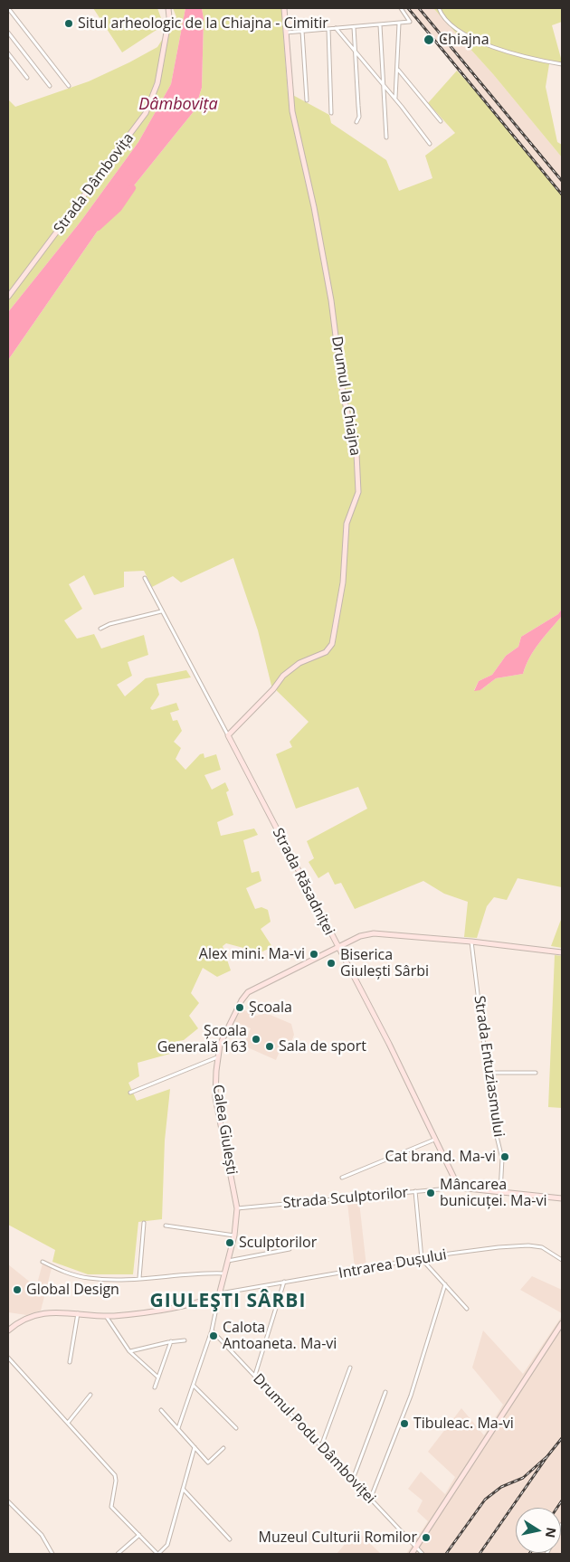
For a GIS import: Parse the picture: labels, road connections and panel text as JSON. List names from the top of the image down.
{
  "streets": {
    "main road": [
      "Strada Dâmbovița",
      "Drumul la Chiajna",
      "Strada Răsadniței",
      "Calea Giulești",
      "Strada Sculptorilor"
    ],
    "street": ["Strada Entuziasmului", "Intrarea Dușului", "Drumul Podu Dâmboviței"]
  },
  "crossings": [
    ["Drumul la Chiajna", "Strada Răsadniței"],
    ["Strada Răsadniței", "Calea Giulești"],
    ["Strada Răsadniței", "Strada Sculptorilor"],
    ["Strada Entuziasmului", "Calea Giulești"],
    ["Strada Entuziasmului", "Strada Sculptorilor"],
    ["Calea Giulești", "Strada Sculptorilor"],
    ["Calea Giulești", "Intrarea Dușului"]
  ],
  "districts": ["GIULEŞTI SÂRBI"],
  "water": ["Dâmbovița"],
  "places": [
    "Situl arheologic de la Chiajna - Cimitir",
    "Chiajna",
    "Alex mini. Ma-vi",
    "Biserica Giulești Sârbi",
    "Școala",
    "Școala Generală 163",
    "Sala de sport",
    "Cat brand. Ma-vi",
    "Mâncarea bunicuței. Ma-vi",
    "Sculptorilor",
    "Global Design",
    "Calota Antoaneta. Ma-vi",
    "Tibuleac. Ma-vi",
    "Muzeul Culturii Romilor"
  ],
  "north": "right"
}
